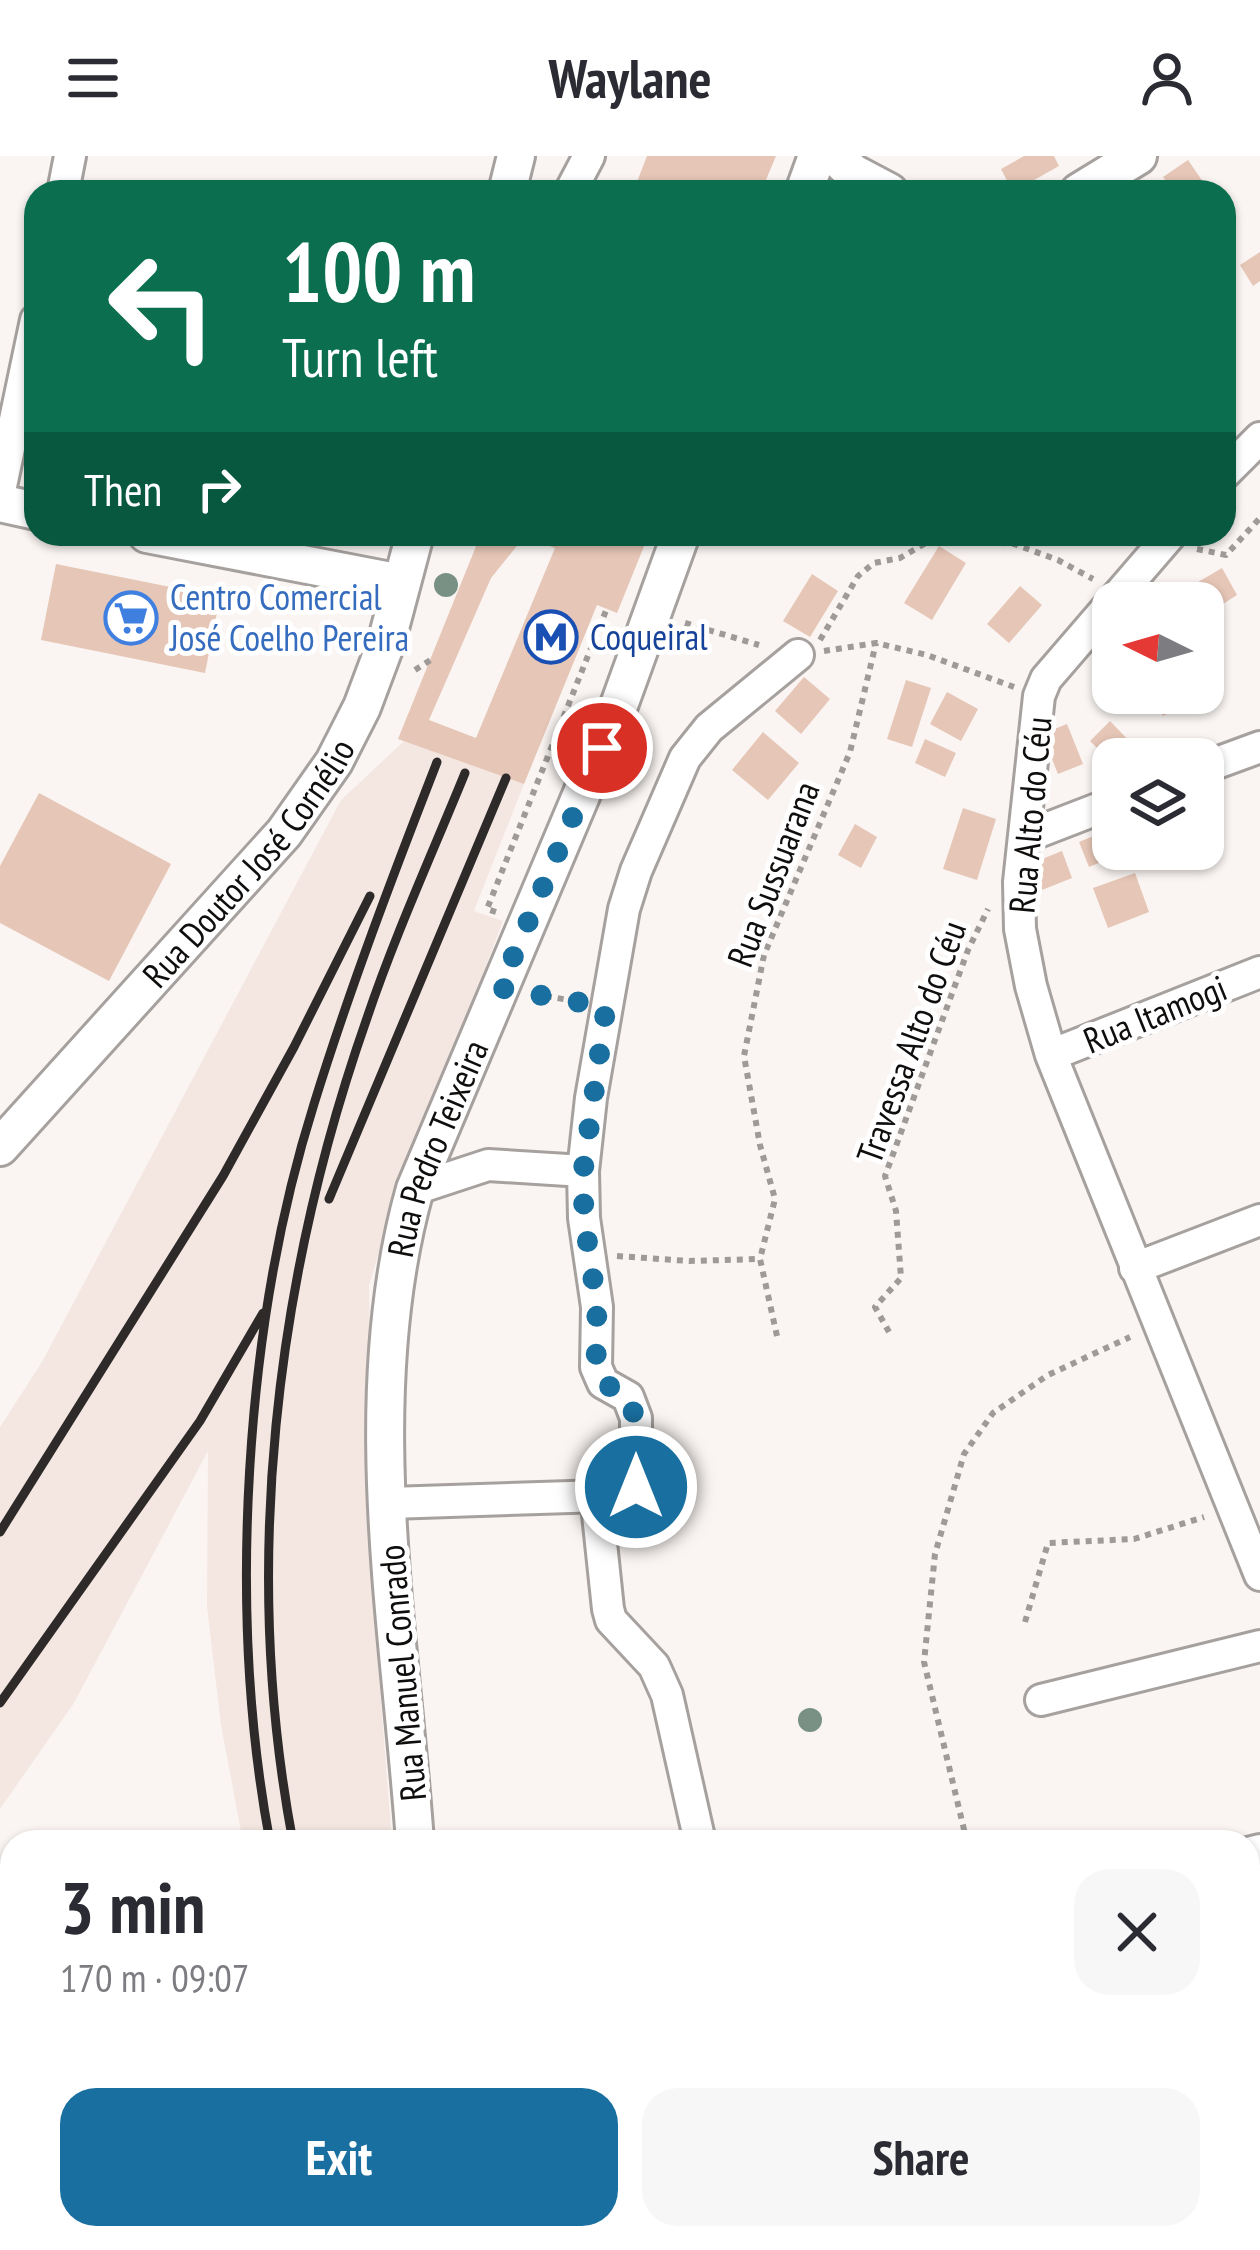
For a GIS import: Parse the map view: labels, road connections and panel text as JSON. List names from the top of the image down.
{
  "streets": {
    "street": [
      "Rua Alto do Céu",
      "Rua Doutor José Cornélio",
      "Rua Itamogi",
      "Rua Pedro Teixeira",
      "Rua Manuel Conrado"
    ],
    "path": ["Rua Sussuarana", "Travessa Alto do Céu"]
  },
  "crossings": [
    ["Rua Alto do Céu", "Rua Itamogi"],
    ["Rua Pedro Teixeira", "Rua Manuel Conrado"]
  ],
  "places": {
    "supermarket": ["Centro Comercial José Coelho Pereira"],
    "metro station": ["Coqueiral"]
  },
  "north": "left",
  "page": {
    "header": "Waylane",
    "turn": ["100 m", "Turn left"],
    "then": "Then",
    "heading": ["3 min", "170 m · 09:07"],
    "buttons": ["Exit", "Share"]
  }
}
